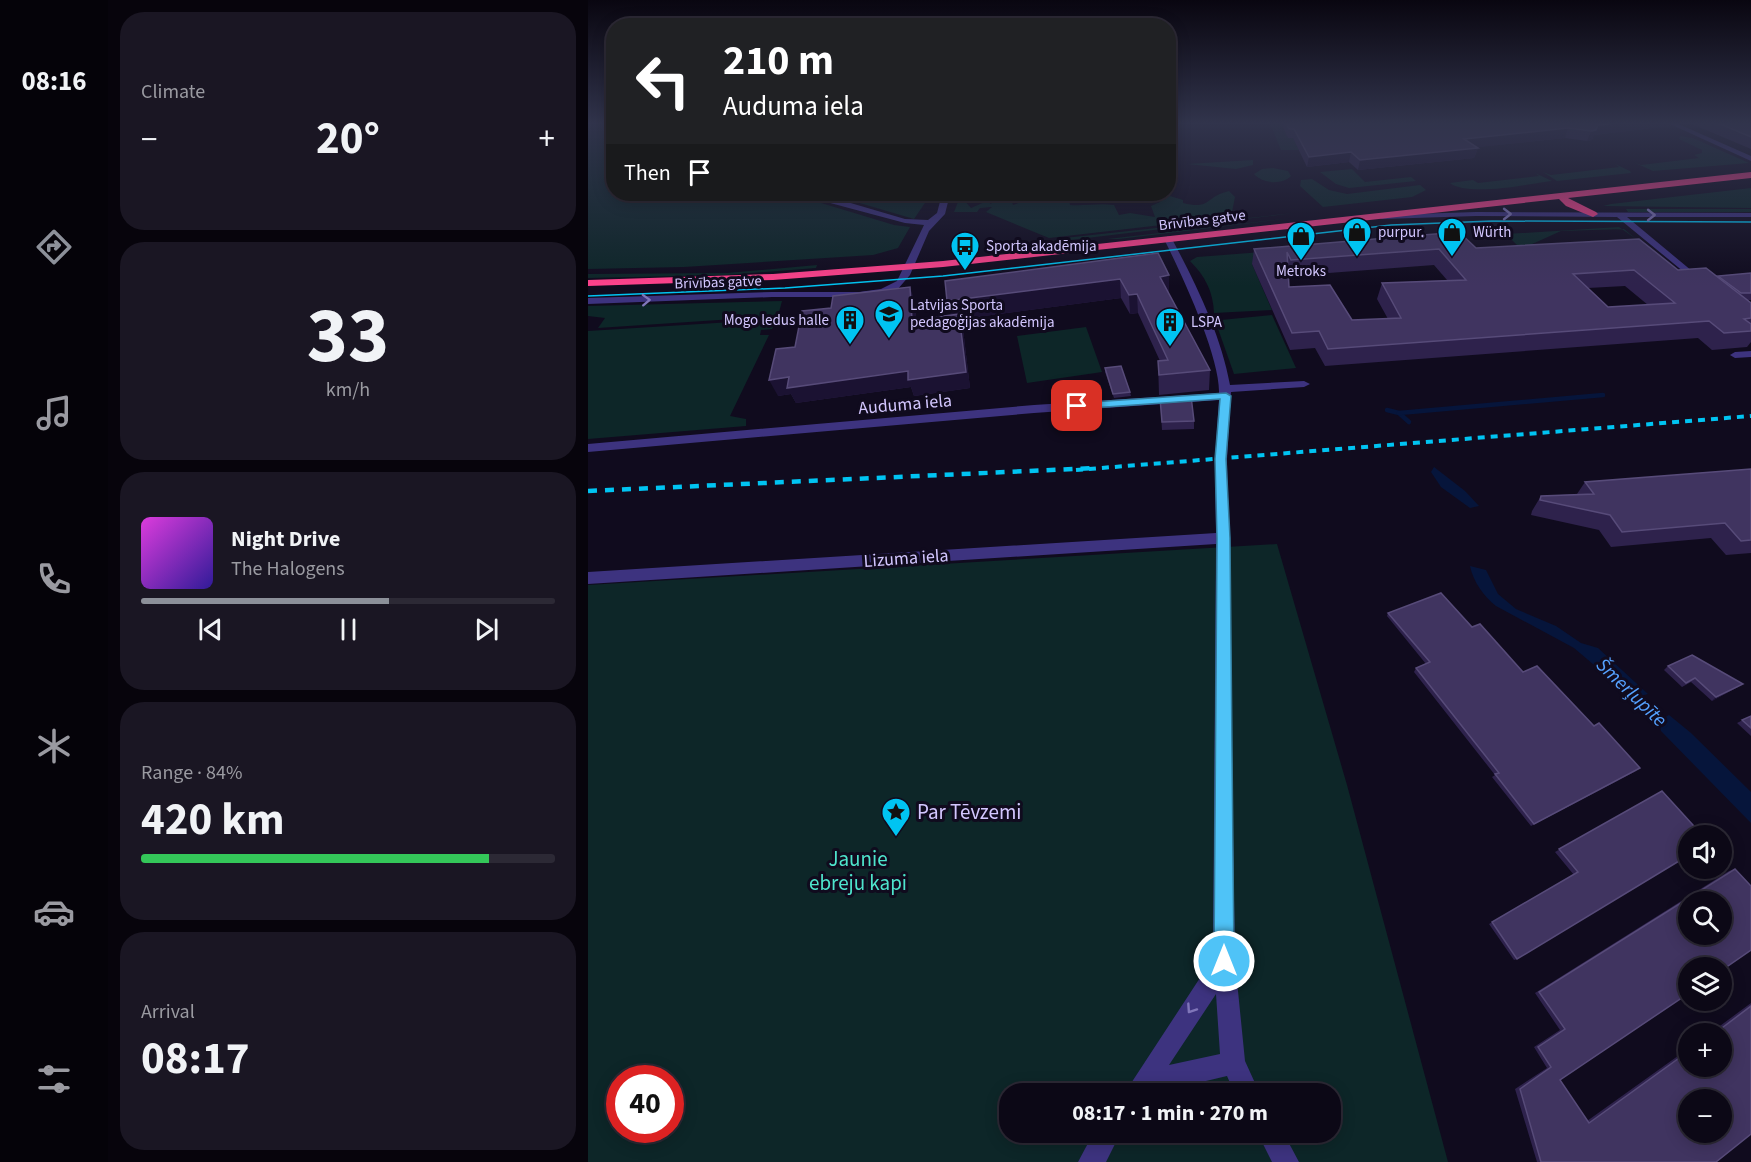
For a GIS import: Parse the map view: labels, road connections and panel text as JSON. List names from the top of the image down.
{
  "streets": {
    "highway": ["Brīvības gatve"],
    "street": ["Auduma iela", "Lizuma iela"]
  },
  "water": ["Šmerļupīte"],
  "parks": ["Jaunie ebreju kapi"],
  "places": {
    "shop": ["purpur.", "Würth", "Metroks"],
    "bus stop": ["Sporta akadēmija"],
    "school or university": ["Latvijas Sporta pedagoģijas akadēmija"],
    "building": ["Mogo ledus halle", "LSPA"],
    "place": ["Par Tēvzemi"]
  },
  "page": {
    "tabs": "08:16",
    "tile": [
      "Climate",
      ["33", "km/h"],
      ["Range · 84%", "420 km"],
      ["Arrival", "08:17"]
    ],
    "turn": ["210 m", "Auduma iela"],
    "heat": ["−", "20°", "+"],
    "then": "Then",
    "song": ["Night Drive", "The Halogens"],
    "map_buttons": ["+", "−"],
    "limit": "40",
    "trip": "08:17 · 1 min · 270 m"
  }
}
